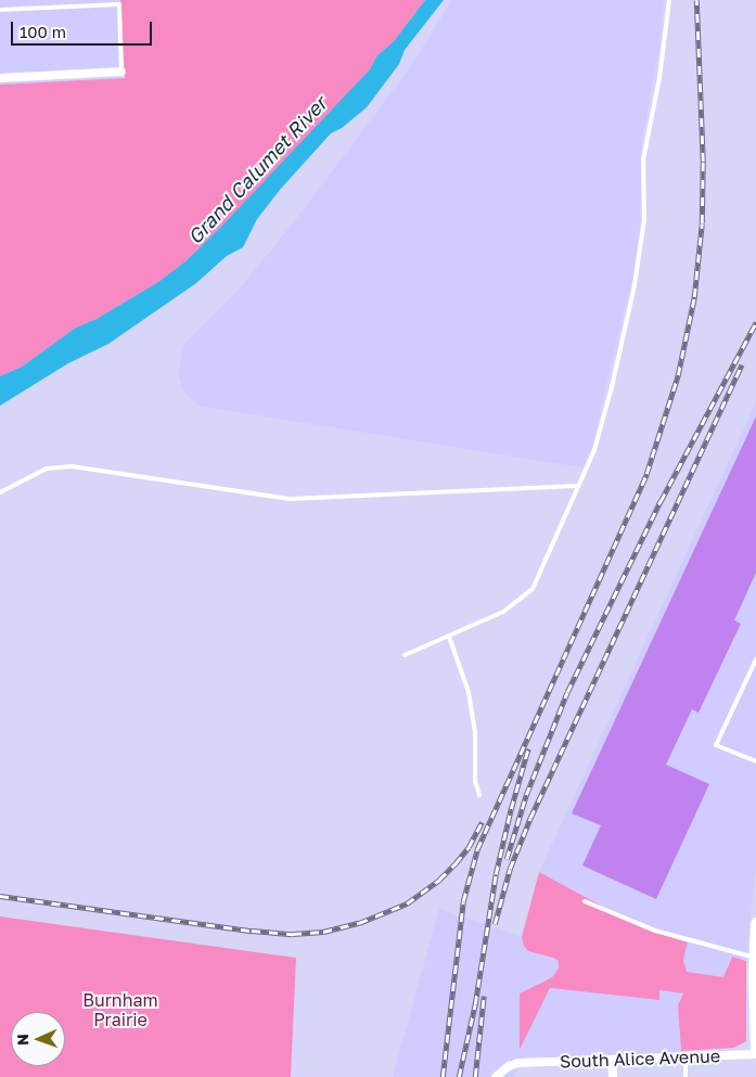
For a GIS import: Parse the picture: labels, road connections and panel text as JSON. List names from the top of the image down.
{
  "streets": {
    "street": ["South Alice Avenue"]
  },
  "water": ["Grand Calumet River"],
  "parks": ["Burnham Prairie"],
  "scale_bar": "100 m",
  "north": "left"
}
